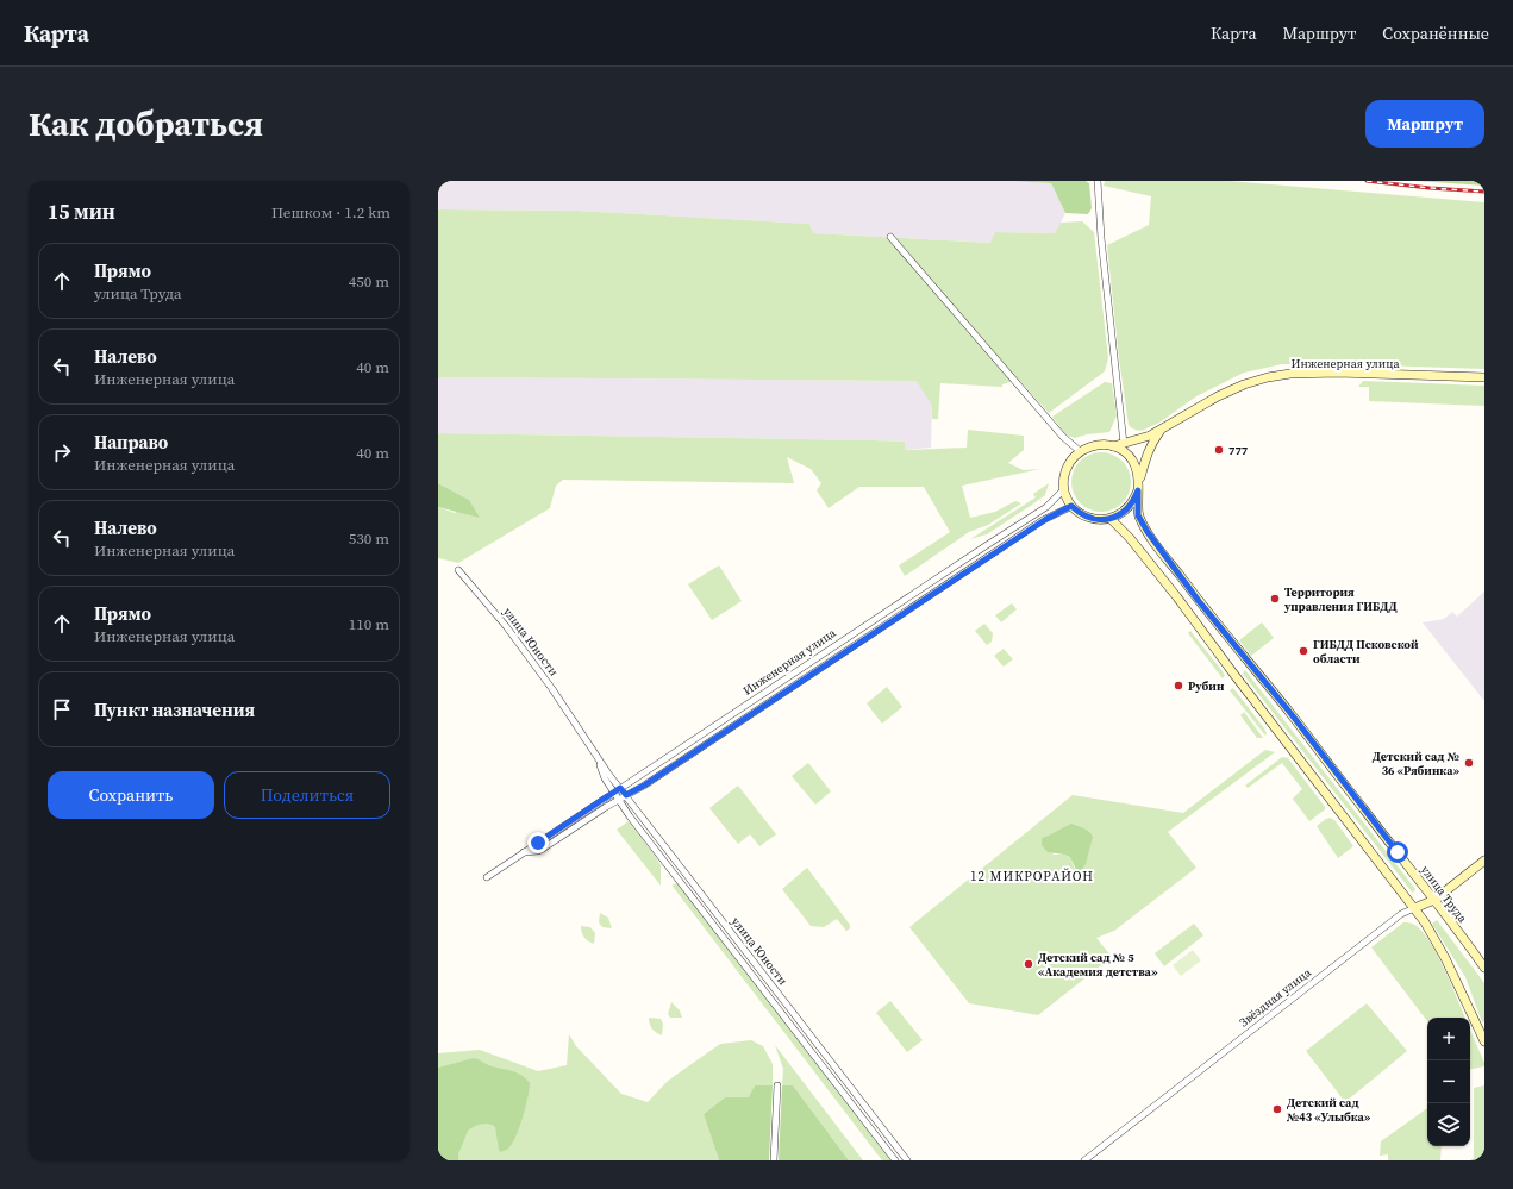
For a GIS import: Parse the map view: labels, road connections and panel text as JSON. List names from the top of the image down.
{
  "streets": {
    "main road": ["Инженерная улица", "улица Труда", "Звёздная улица"],
    "street": ["улица Юности"]
  },
  "crossings": [
    ["Инженерная улица", "улица Юности"],
    ["Инженерная улица", "улица Труда"],
    ["улица Труда", "Звёздная улица"]
  ],
  "districts": ["12 МИКРОРАЙОН"],
  "places": [
    "777",
    "Территория управления ГИБДД",
    "ГИБДД Псковской области",
    "Рубин",
    "Детский сад № 36 «Рябинка»",
    "Детский сад № 5 «Академия детства»",
    "Детский сад №43 «Улыбка»"
  ],
  "page": {
    "header": "Карта",
    "nav": ["Карта", "Маршрут", "Сохранённые"],
    "buttons": [
      "Маршрут",
      ["Сохранить", "Поделиться"]
    ],
    "title": "Как добраться",
    "heading": ["15 мин", "Пешком · 1.2 km"],
    "list": [
      ["Прямо", "улица Труда", "450 m"],
      ["Налево", "Инженерная улица", "40 m"],
      ["Направо", "Инженерная улица", "40 m"],
      ["Налево", "Инженерная улица", "530 m"],
      ["Прямо", "Инженерная улица", "110 m"],
      "Пункт назначения"
    ],
    "map_buttons": ["+", "−"]
  }
}
